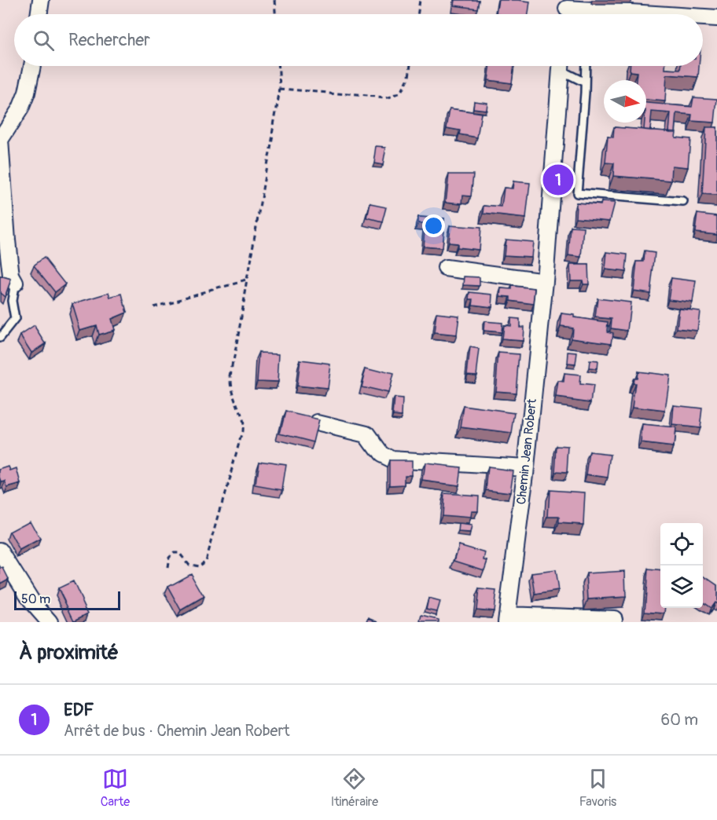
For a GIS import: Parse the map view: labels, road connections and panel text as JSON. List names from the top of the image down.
{
  "streets": {
    "street": ["Chemin Jean Robert"]
  },
  "scale_bar": "50 m",
  "north": "right",
  "page": {
    "search": "Rechercher",
    "pins": "1",
    "scale": "50 m",
    "heading": "À proximité",
    "list": [
      {
        "mark": "1",
        "name": "EDF",
        "note": "Arrêt de bus · Chemin Jean Robert",
        "value": "60 m"
      }
    ],
    "nav": ["Carte", "Itinéraire", "Favoris"]
  }
}
